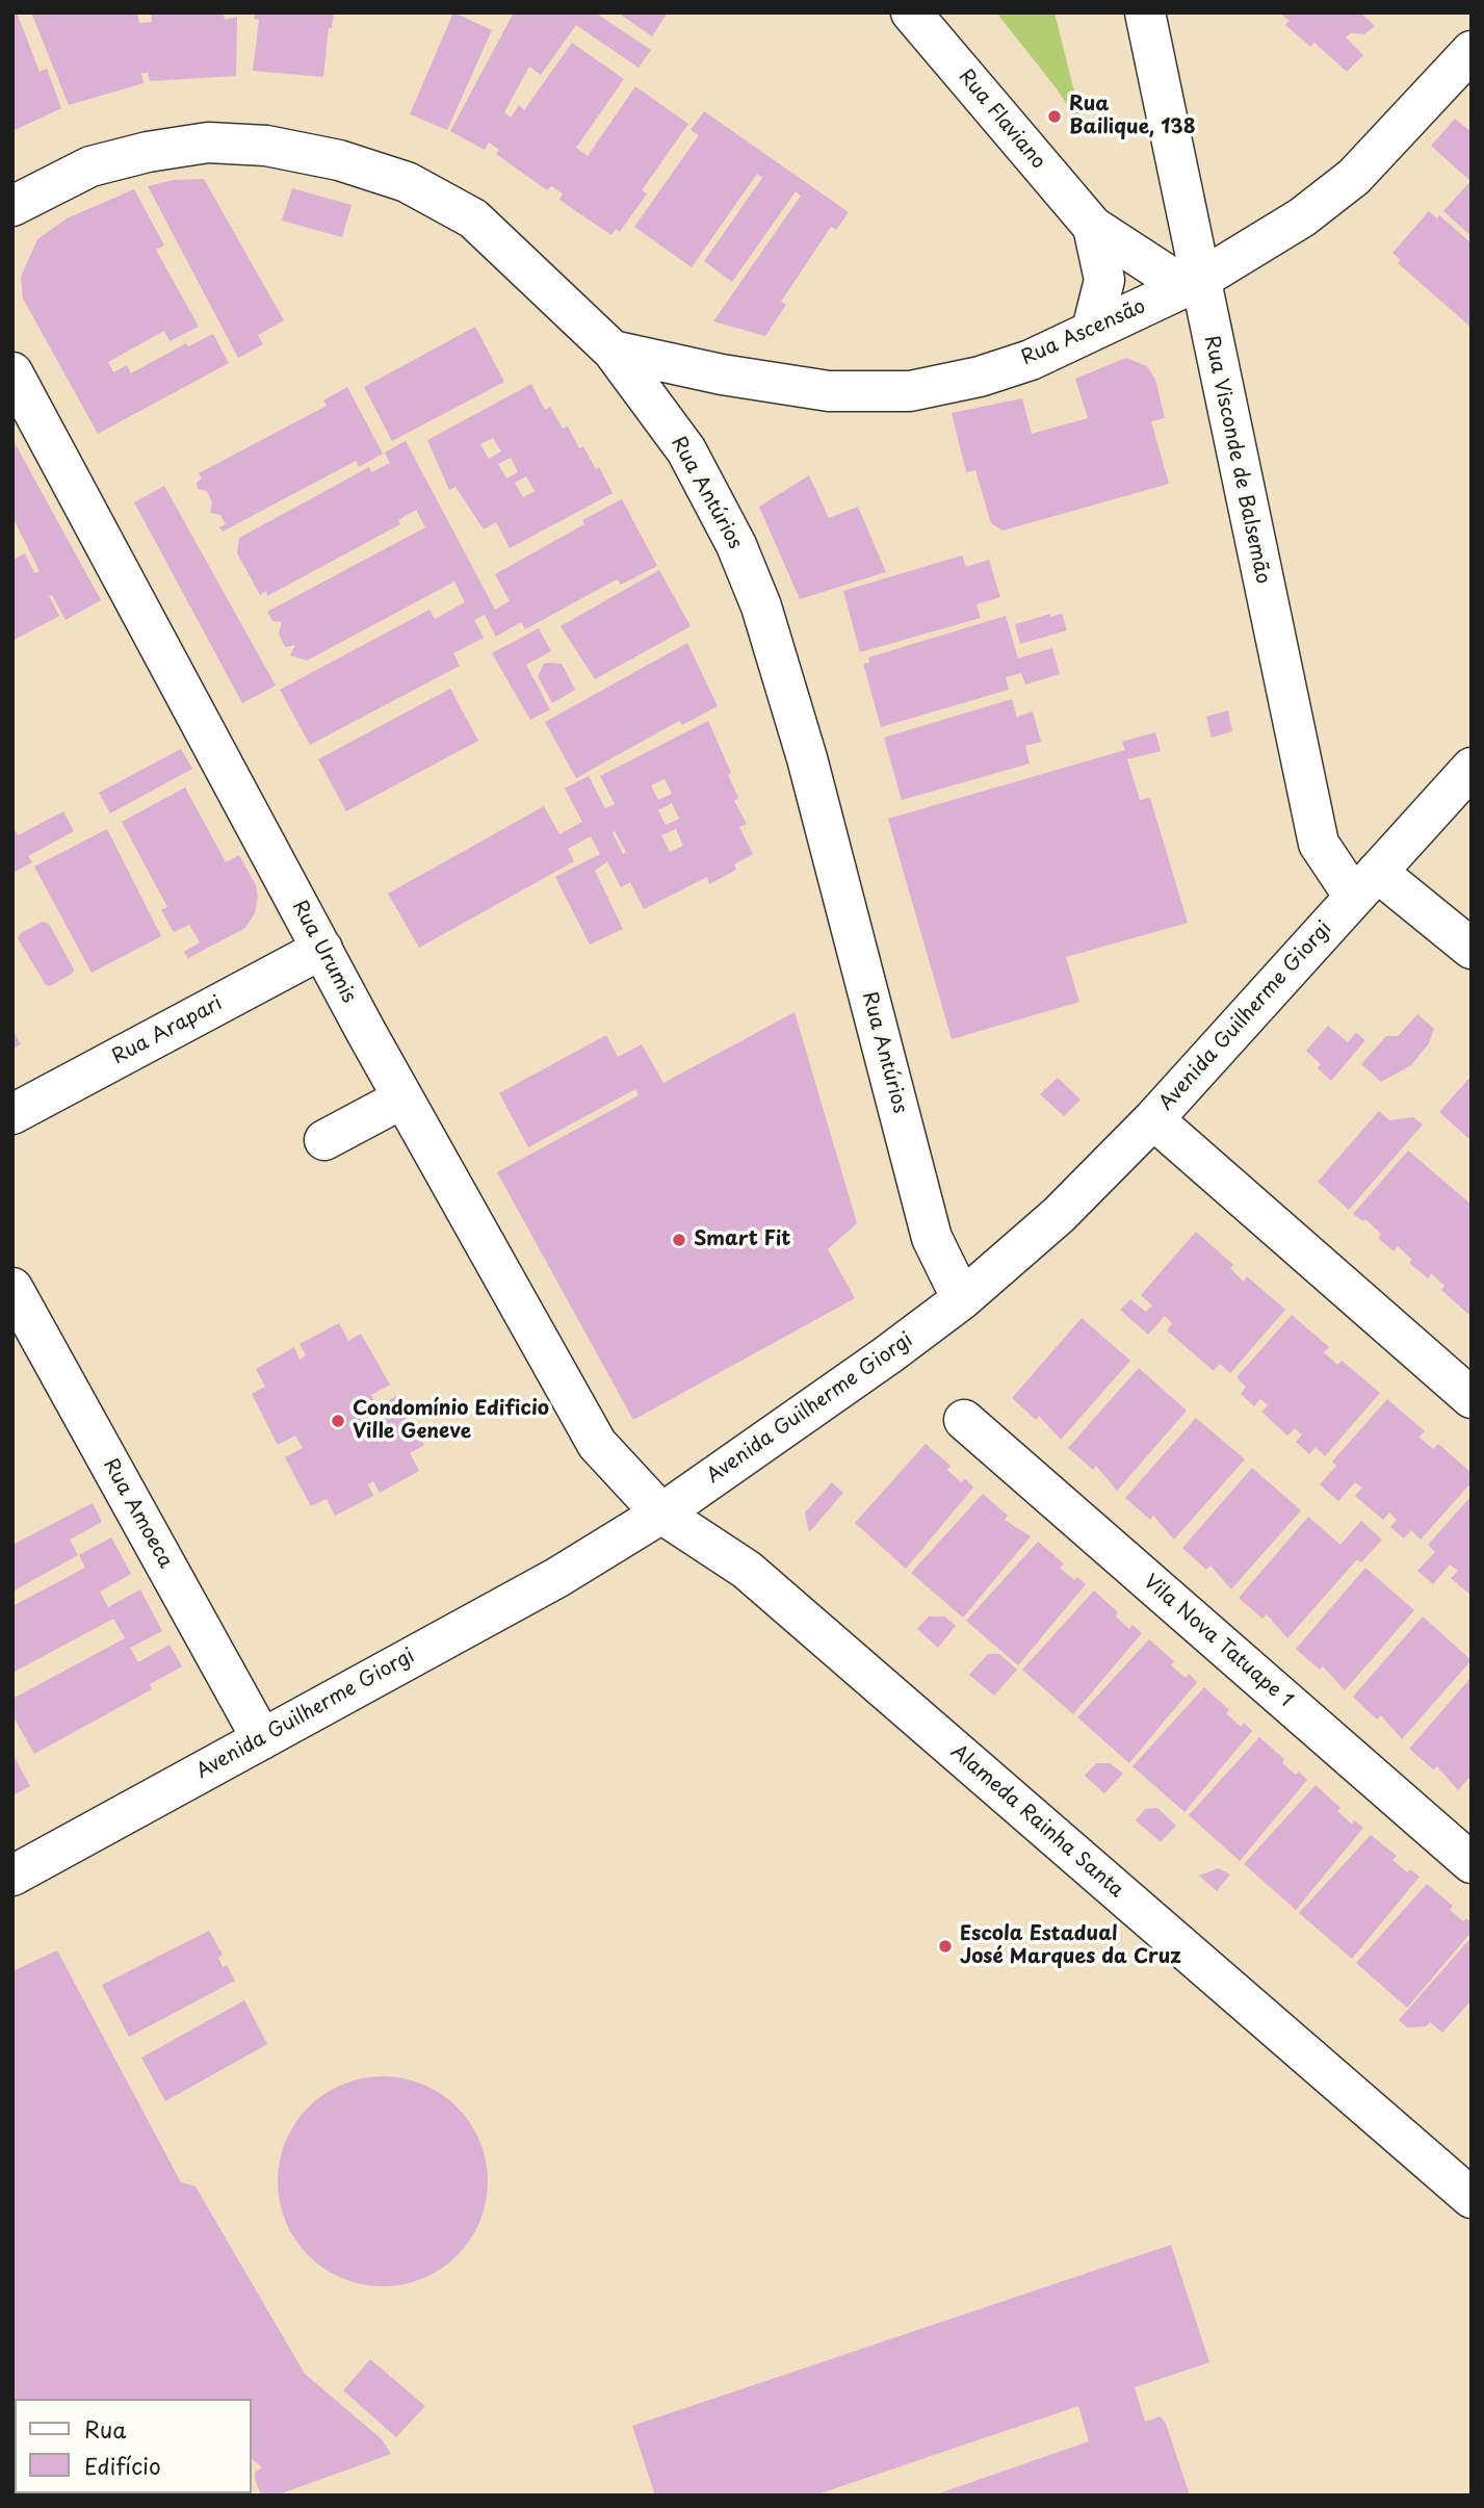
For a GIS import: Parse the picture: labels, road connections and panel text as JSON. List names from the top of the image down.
{
  "streets": {
    "street": [
      "Rua Flaviano",
      "Rua Ascensão",
      "Rua Visconde de Balsemão",
      "Rua Antúrios",
      "Rua Urumis",
      "Avenida Guilherme Giorgi",
      "Rua Arapari",
      "Rua Amoeca",
      "Vila Nova Tatuape 1",
      "Alameda Rainha Santa"
    ]
  },
  "crossings": [
    ["Rua Flaviano", "Rua Ascensão"],
    ["Rua Flaviano", "Rua Visconde de Balsemão"],
    ["Rua Ascensão", "Rua Visconde de Balsemão"],
    ["Rua Ascensão", "Rua Antúrios"],
    ["Rua Visconde de Balsemão", "Avenida Guilherme Giorgi"],
    ["Rua Antúrios", "Avenida Guilherme Giorgi"],
    ["Rua Urumis", "Avenida Guilherme Giorgi"],
    ["Rua Urumis", "Rua Arapari"],
    ["Rua Urumis", "Alameda Rainha Santa"],
    ["Avenida Guilherme Giorgi", "Rua Amoeca"],
    ["Avenida Guilherme Giorgi", "Alameda Rainha Santa"]
  ],
  "places": [
    "Rua Bailique, 138",
    "Smart Fit",
    "Condomínio Edificio Ville Geneve",
    "Escola Estadual José Marques da Cruz"
  ],
  "legend": ["Rua", "Edifício"]
}
